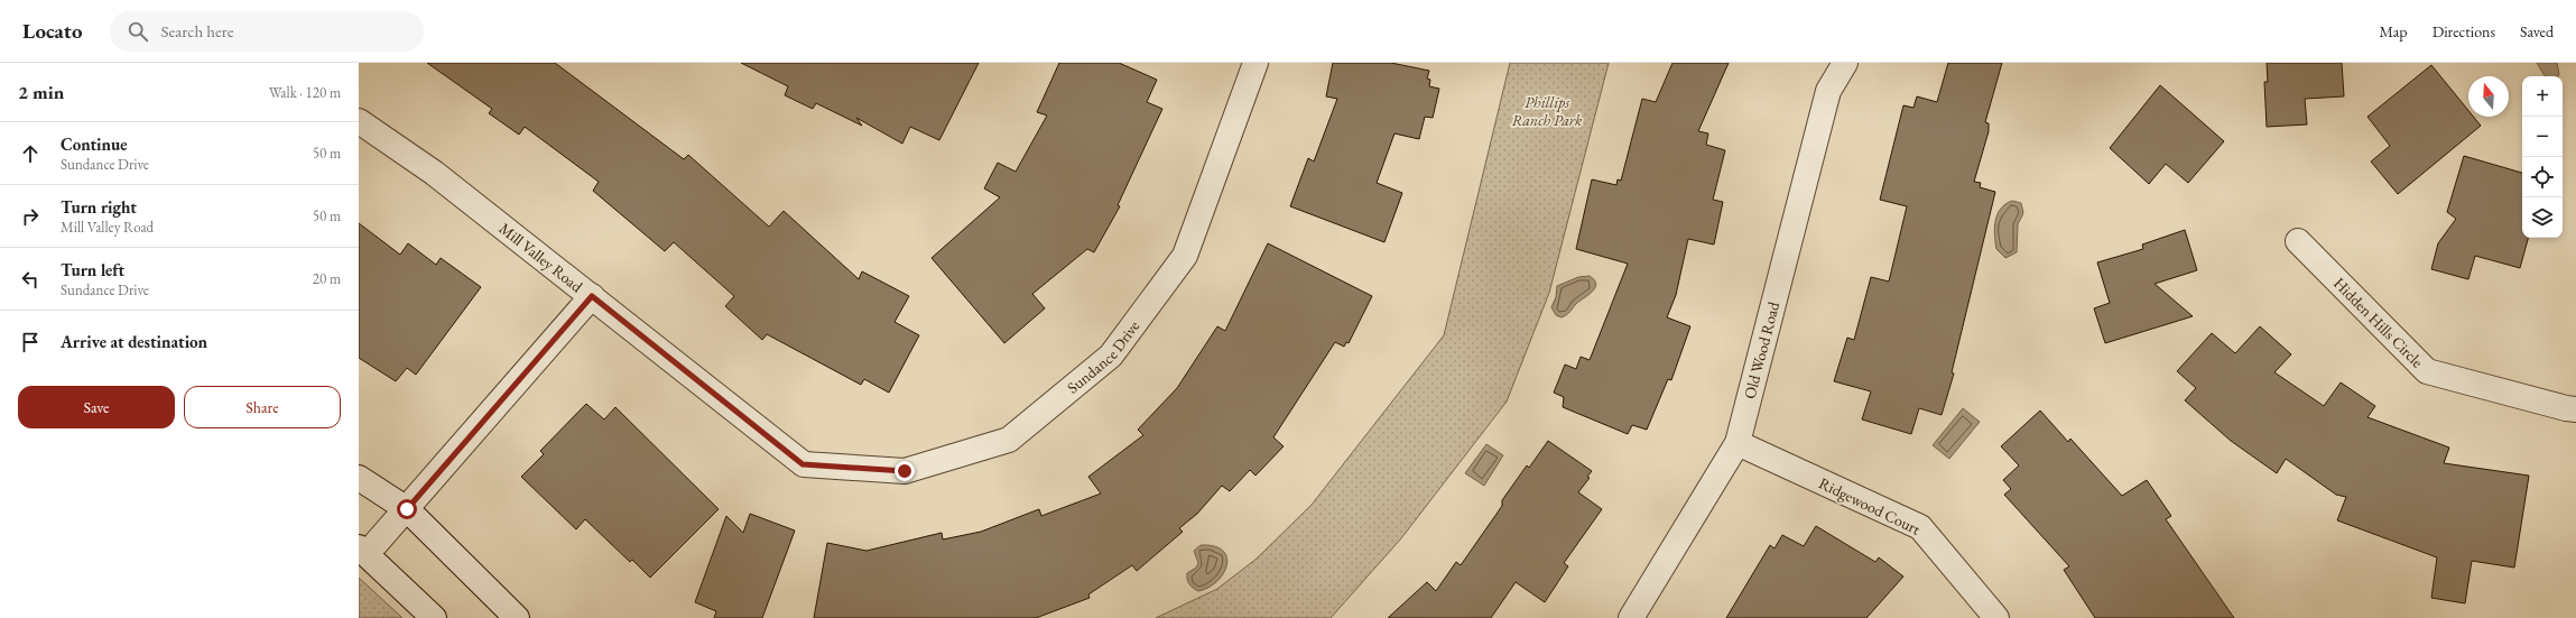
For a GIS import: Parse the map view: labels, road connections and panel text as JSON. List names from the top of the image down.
{
  "streets": {
    "street": [
      "Mill Valley Road",
      "Hidden Hills Circle",
      "Old Wood Road",
      "Sundance Drive",
      "Ridgewood Court"
    ]
  },
  "crossings": [
    ["Mill Valley Road", "Sundance Drive"],
    ["Old Wood Road", "Ridgewood Court"]
  ],
  "parks": ["Phillips Ranch Park"],
  "north": "top",
  "page": {
    "header": "Locato",
    "search": "Search here",
    "nav": ["Map", "Directions", "Saved"],
    "heading": ["2 min", "Walk · 120 m"],
    "map_buttons": ["+", "−"],
    "list": [
      ["Continue", "Sundance Drive", "50 m"],
      ["Turn right", "Mill Valley Road", "50 m"],
      ["Turn left", "Sundance Drive", "20 m"],
      "Arrive at destination"
    ],
    "buttons": ["Save", "Share"]
  }
}
